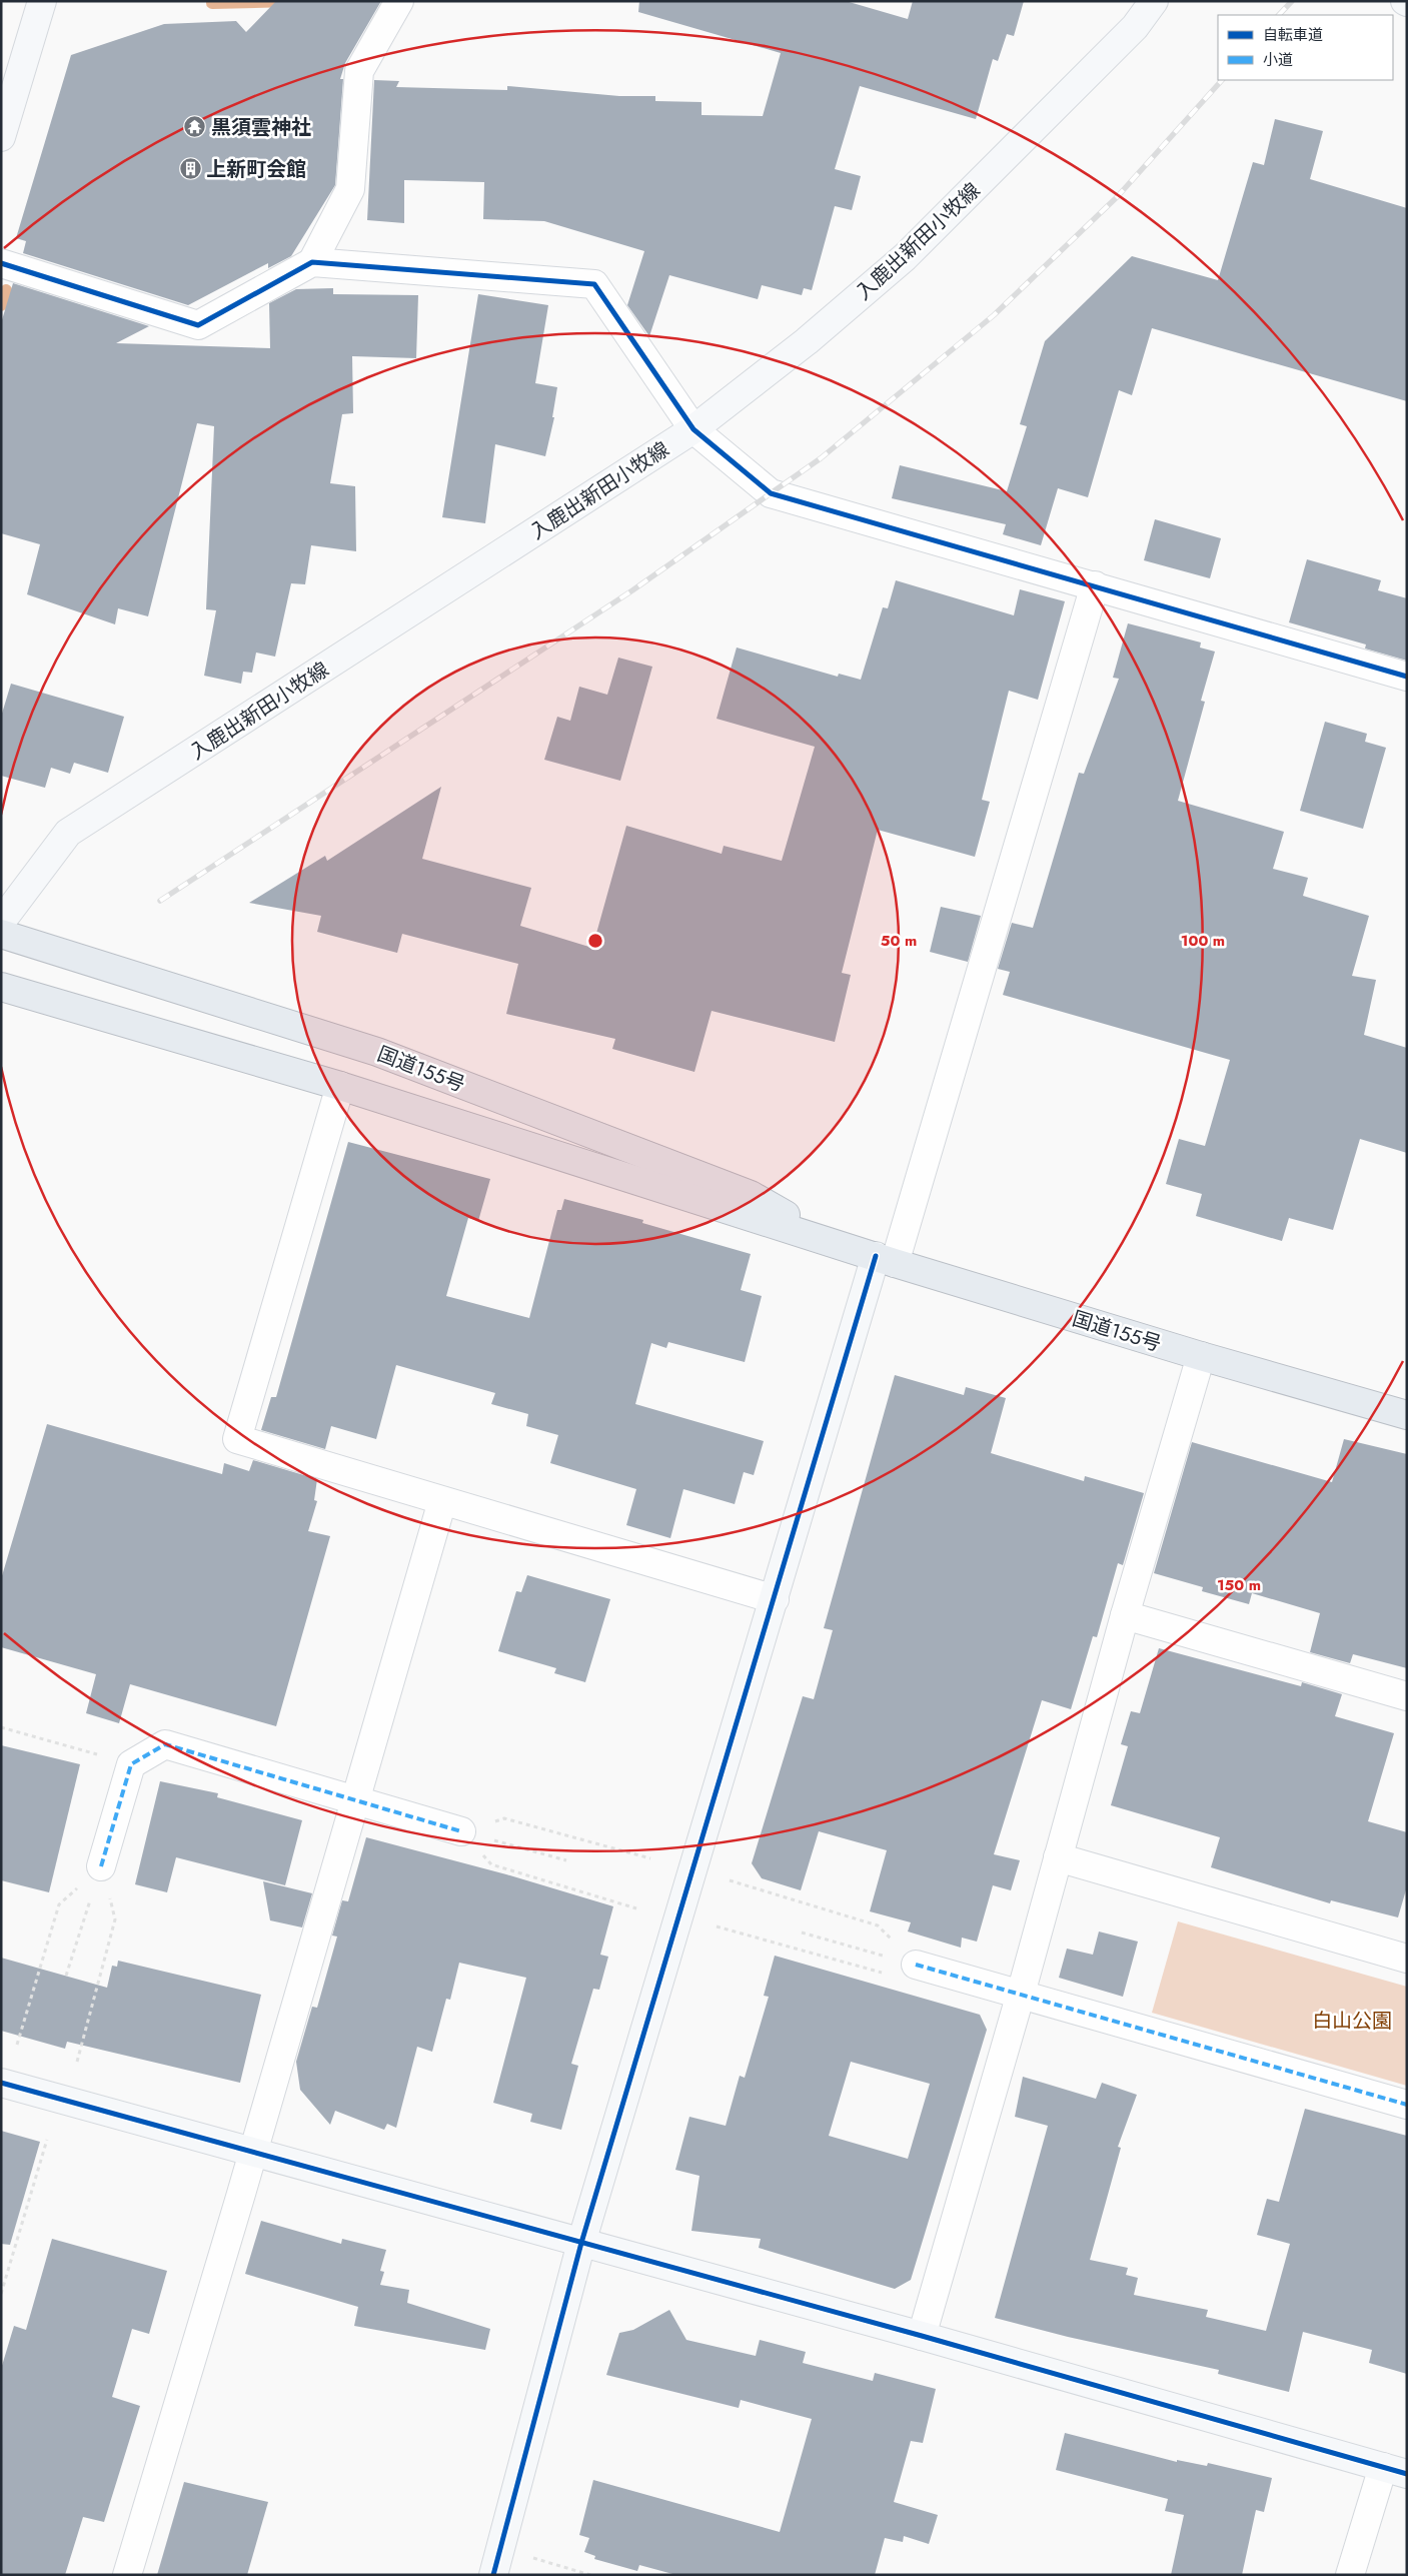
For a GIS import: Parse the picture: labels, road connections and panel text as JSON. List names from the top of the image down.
{
  "streets": {
    "highway": ["国道155号"],
    "street": ["入鹿出新田小牧線"]
  },
  "parks": ["白山公園"],
  "places": {
    "temple": ["黒須雲神社"],
    "building": ["上新町会館"]
  },
  "legend": ["自転車道", "小道"],
  "rings": ["50 m", "100 m", "150 m"]
}
